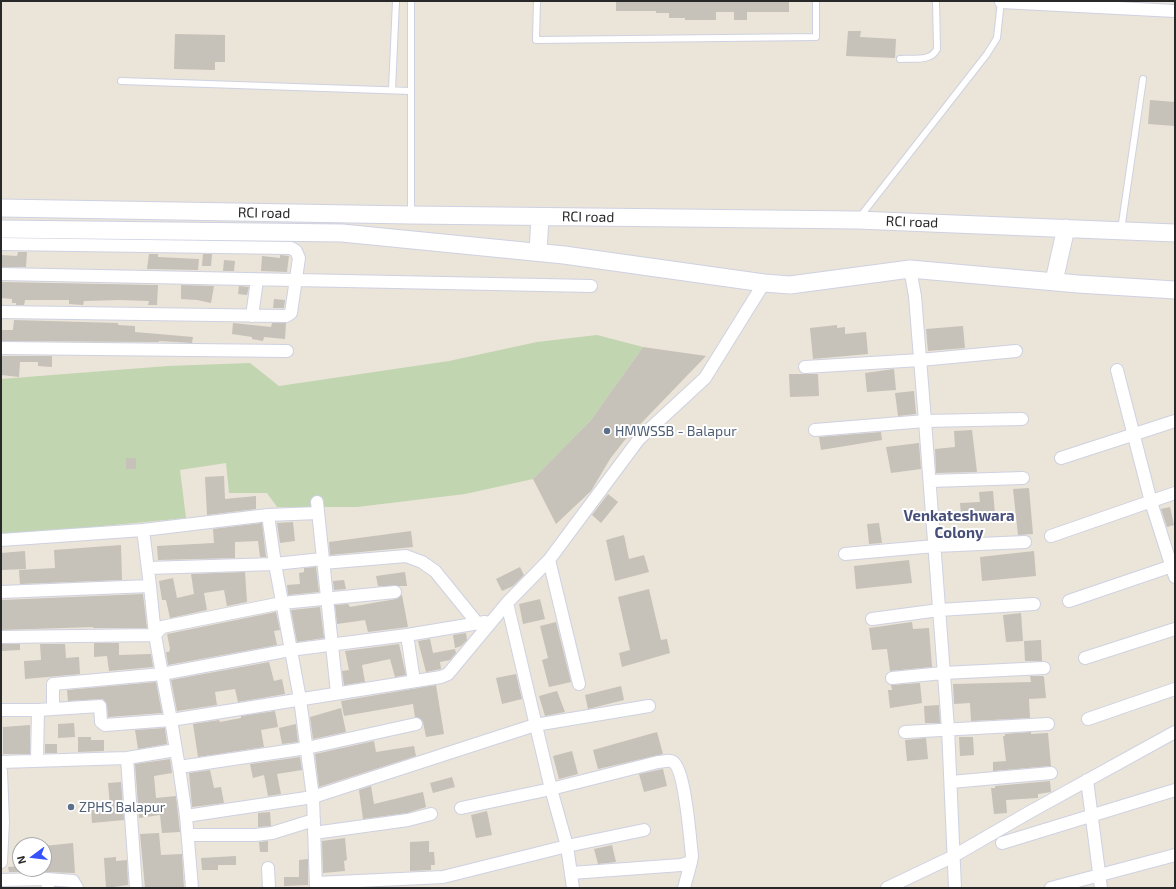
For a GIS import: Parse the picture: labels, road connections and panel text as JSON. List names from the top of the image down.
{
  "streets": {
    "main road": ["RCI road"]
  },
  "districts": ["Venkateshwara Colony"],
  "places": ["HMWSSB - Balapur", "ZPHS Balapur"],
  "north": "left"
}
